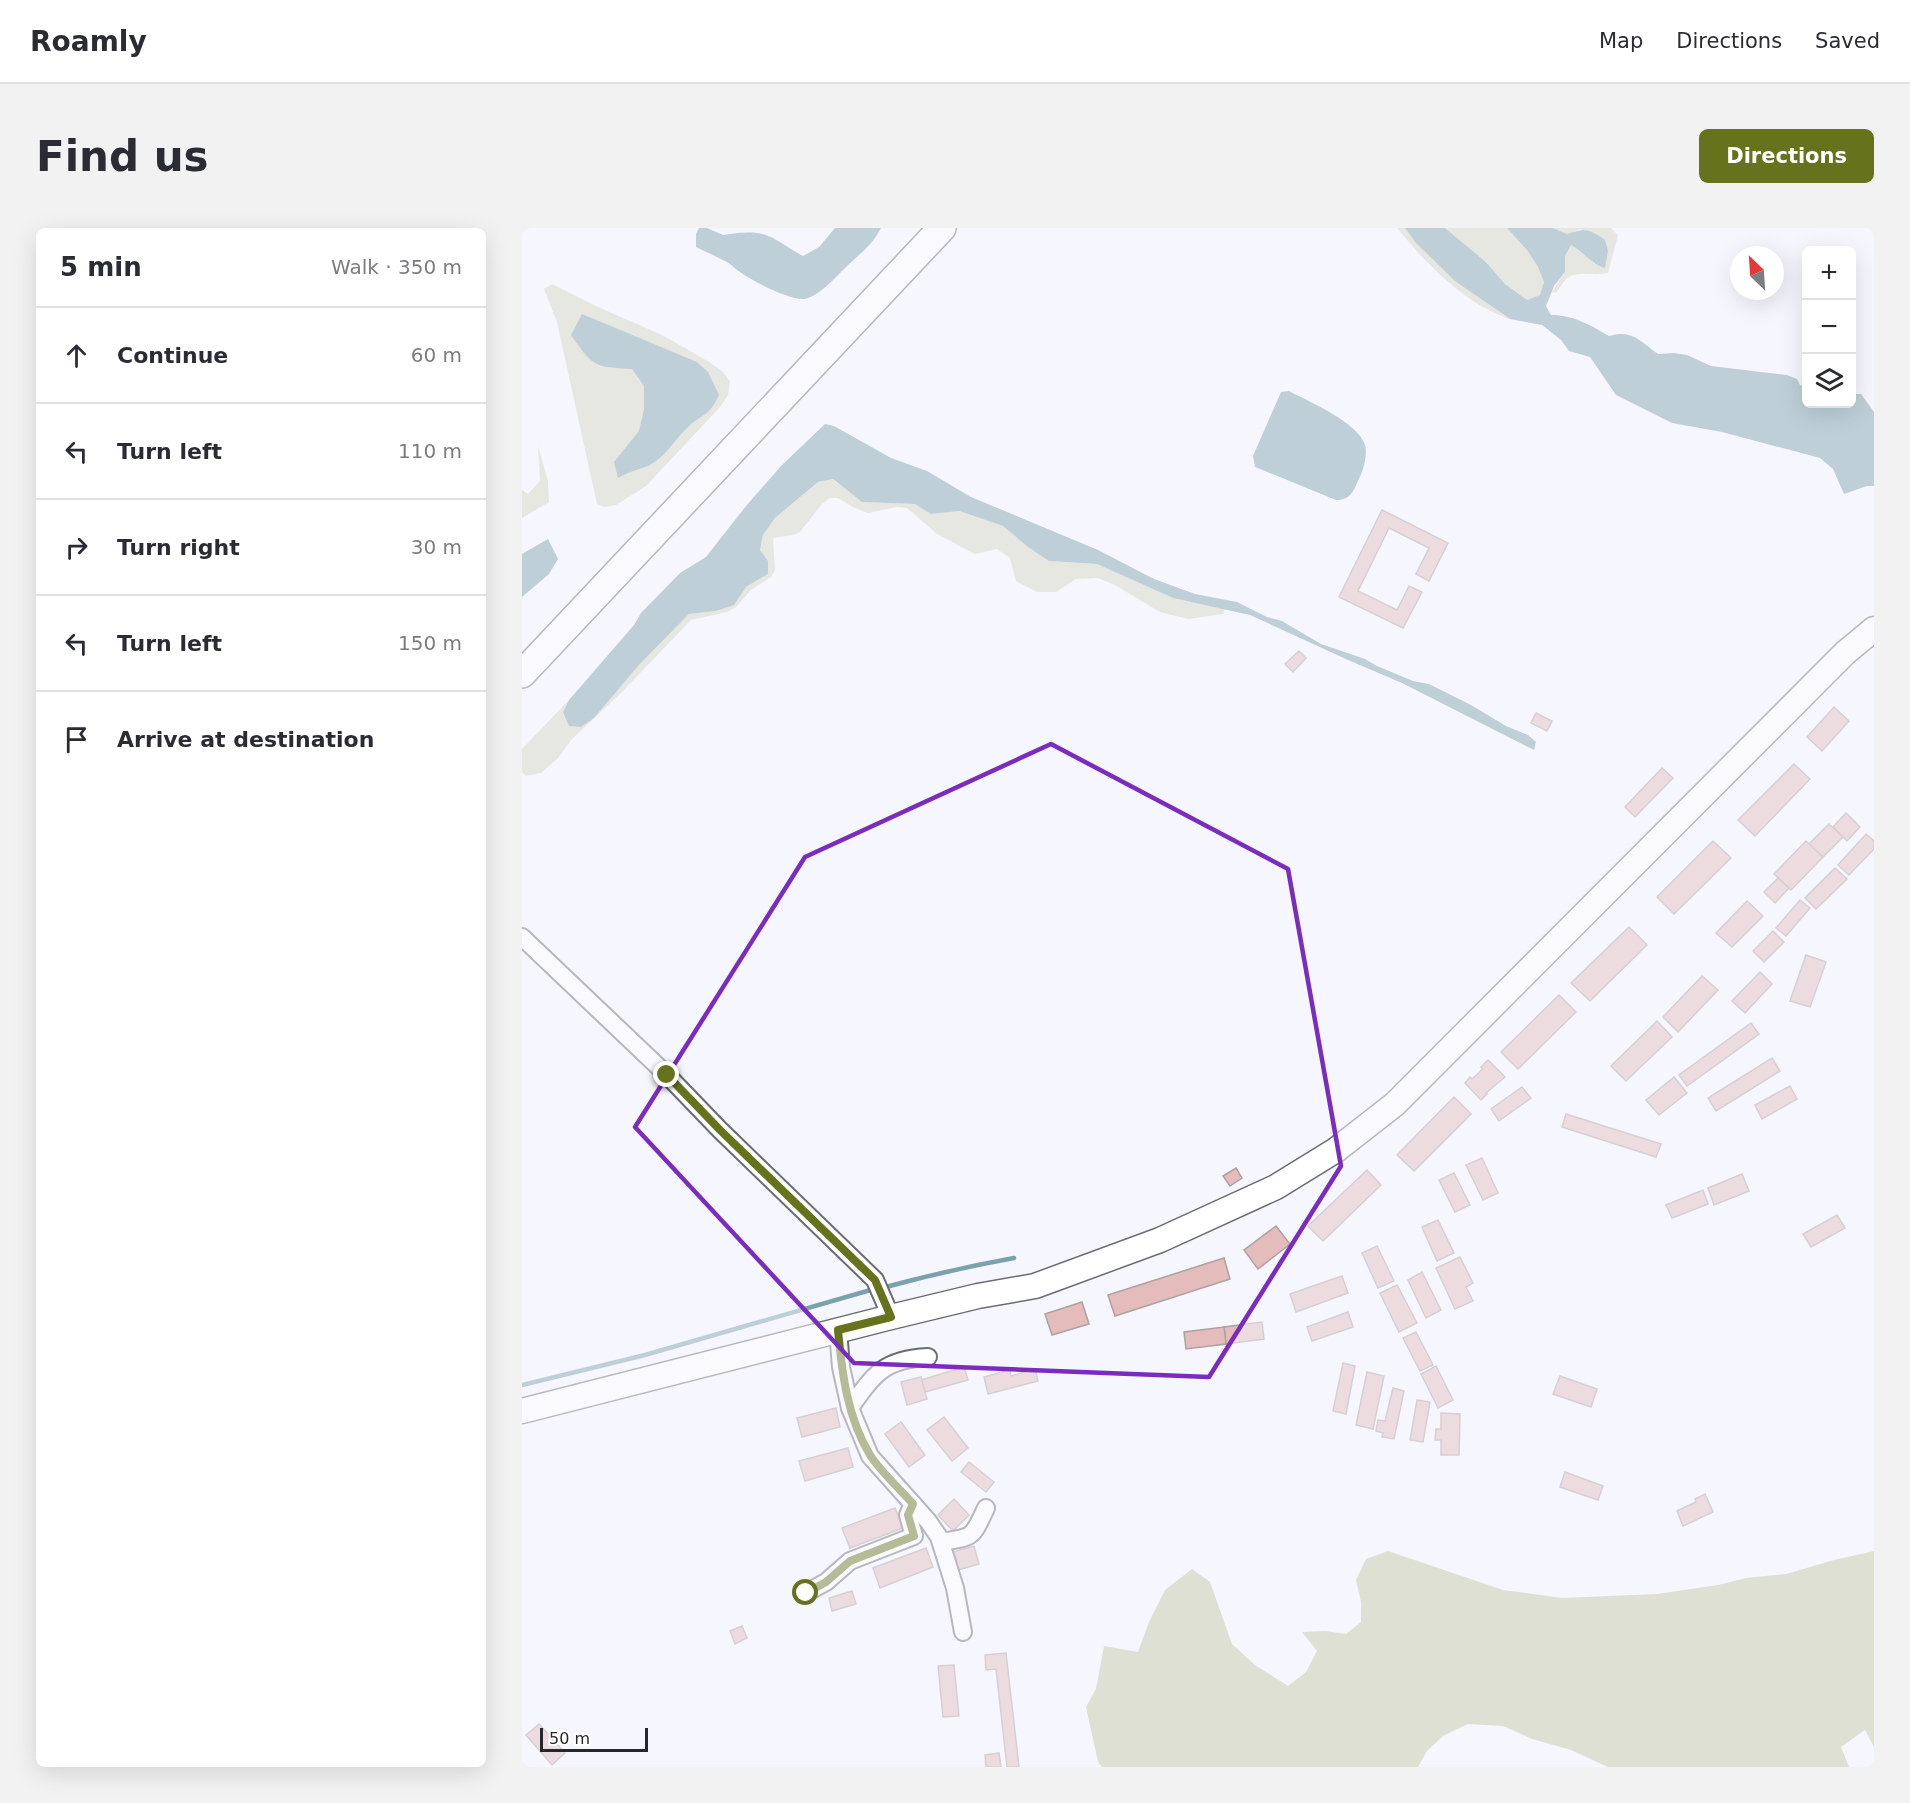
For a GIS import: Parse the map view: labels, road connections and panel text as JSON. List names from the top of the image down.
{
  "scale_bar": "50 m",
  "north": "top left",
  "page": {
    "header": "Roamly",
    "nav": ["Map", "Directions", "Saved"],
    "buttons": "Directions",
    "title": "Find us",
    "heading": ["5 min", "Walk · 350 m"],
    "map_buttons": ["+", "−"],
    "list": [
      ["Continue", "60 m"],
      ["Turn left", "110 m"],
      ["Turn right", "30 m"],
      ["Turn left", "150 m"],
      "Arrive at destination"
    ],
    "scale": "50 m"
  }
}
